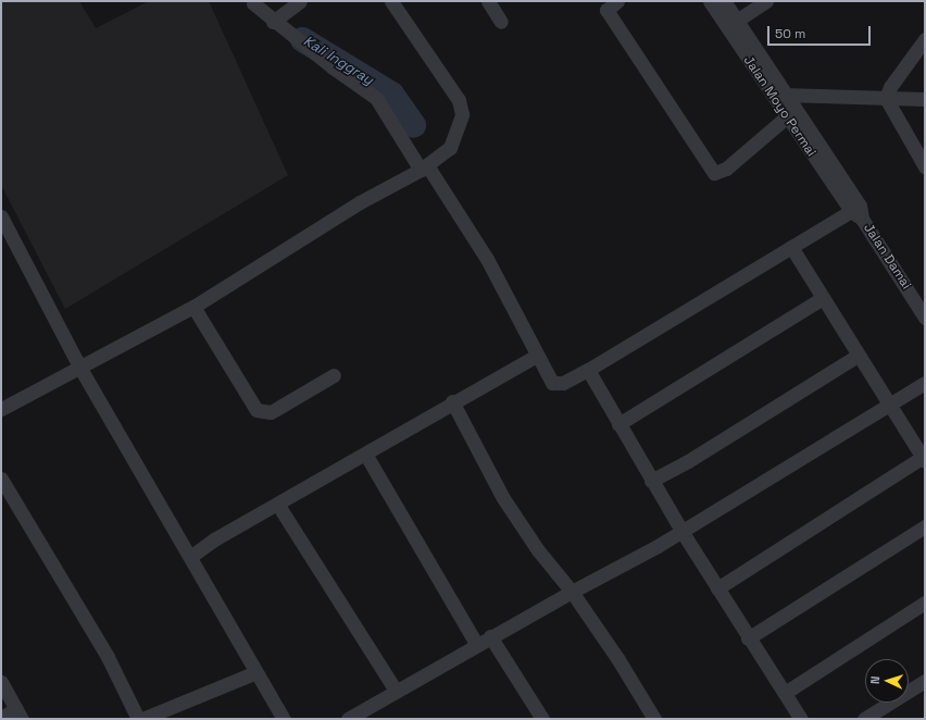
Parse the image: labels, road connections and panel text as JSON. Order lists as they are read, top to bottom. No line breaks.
{"streets":{"street":["Jalan Moyo Permai","Jalan Damai"]},"crossings":[["Jalan Moyo Permai","Jalan Damai"]],"water":["Kali Inggray"],"scale_bar":"50 m","north":"left"}
